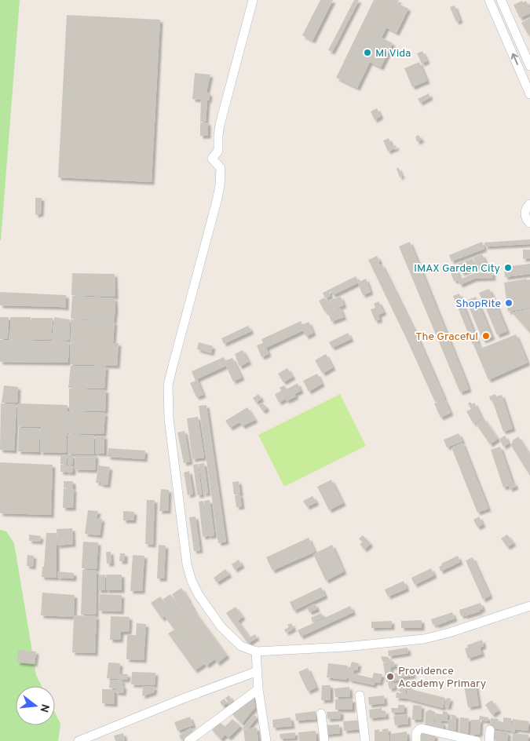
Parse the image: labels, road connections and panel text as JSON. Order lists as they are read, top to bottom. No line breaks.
{"places":["Mi Vida","IMAX Garden City","ShopRite","The Graceful","Providence Academy Primary"],"north":"right"}
